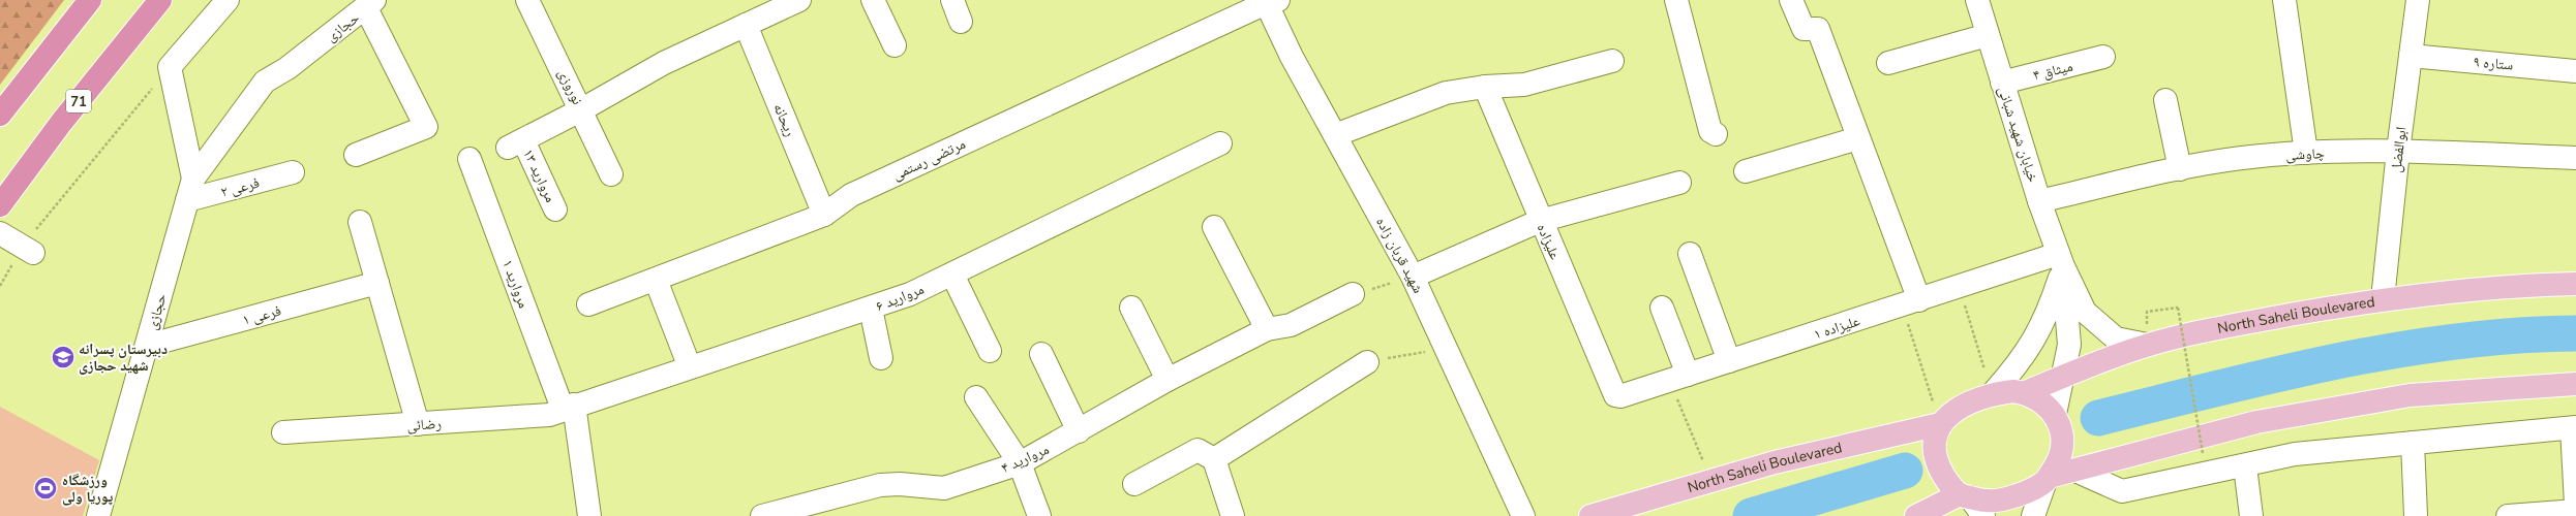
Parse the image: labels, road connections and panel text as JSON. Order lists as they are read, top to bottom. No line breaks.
{"streets":{"highway":["71"],"main road":["North Saheli Boulevared"],"street":["حجازی","ستاره ۹","میثاق ۴","نوروزی","ریحانه","خیابان شهید شبانی","ابوالفضل","چاوشی","مرتضی رستمی","مروارید ۱۳","فرعی ۲","علیزاده","شهید قربان زاده","مروارید ۱","مروارید ۶","فرعی ۱","علیزاده ۱","رضائی","مروارید ۴"]},"crossings":[["حجازی","فرعی ۲"],["حجازی","فرعی ۱"],["ستاره ۹","ابوالفضل"],["میثاق ۴","خیابان شهید شبانی"],["نوروزی","مروارید ۱۳"],["ریحانه","مرتضی رستمی"],["خیابان شهید شبانی","چاوشی"],["خیابان شهید شبانی","North Saheli Boulevared"],["خیابان شهید شبانی","علیزاده ۱"],["ابوالفضل","چاوشی"],["ابوالفضل","North Saheli Boulevared"],["مرتضی رستمی","شهید قربان زاده"],["علیزاده","علیزاده ۱"],["مروارید ۱","مروارید ۶"],["مروارید ۱","رضائی"],["مروارید ۶","رضائی"]],"places":{"school or university":["دبیرستان پسرانه شهید حجازی"],"sports":["ورزشگاه پوریا ولی"]}}
